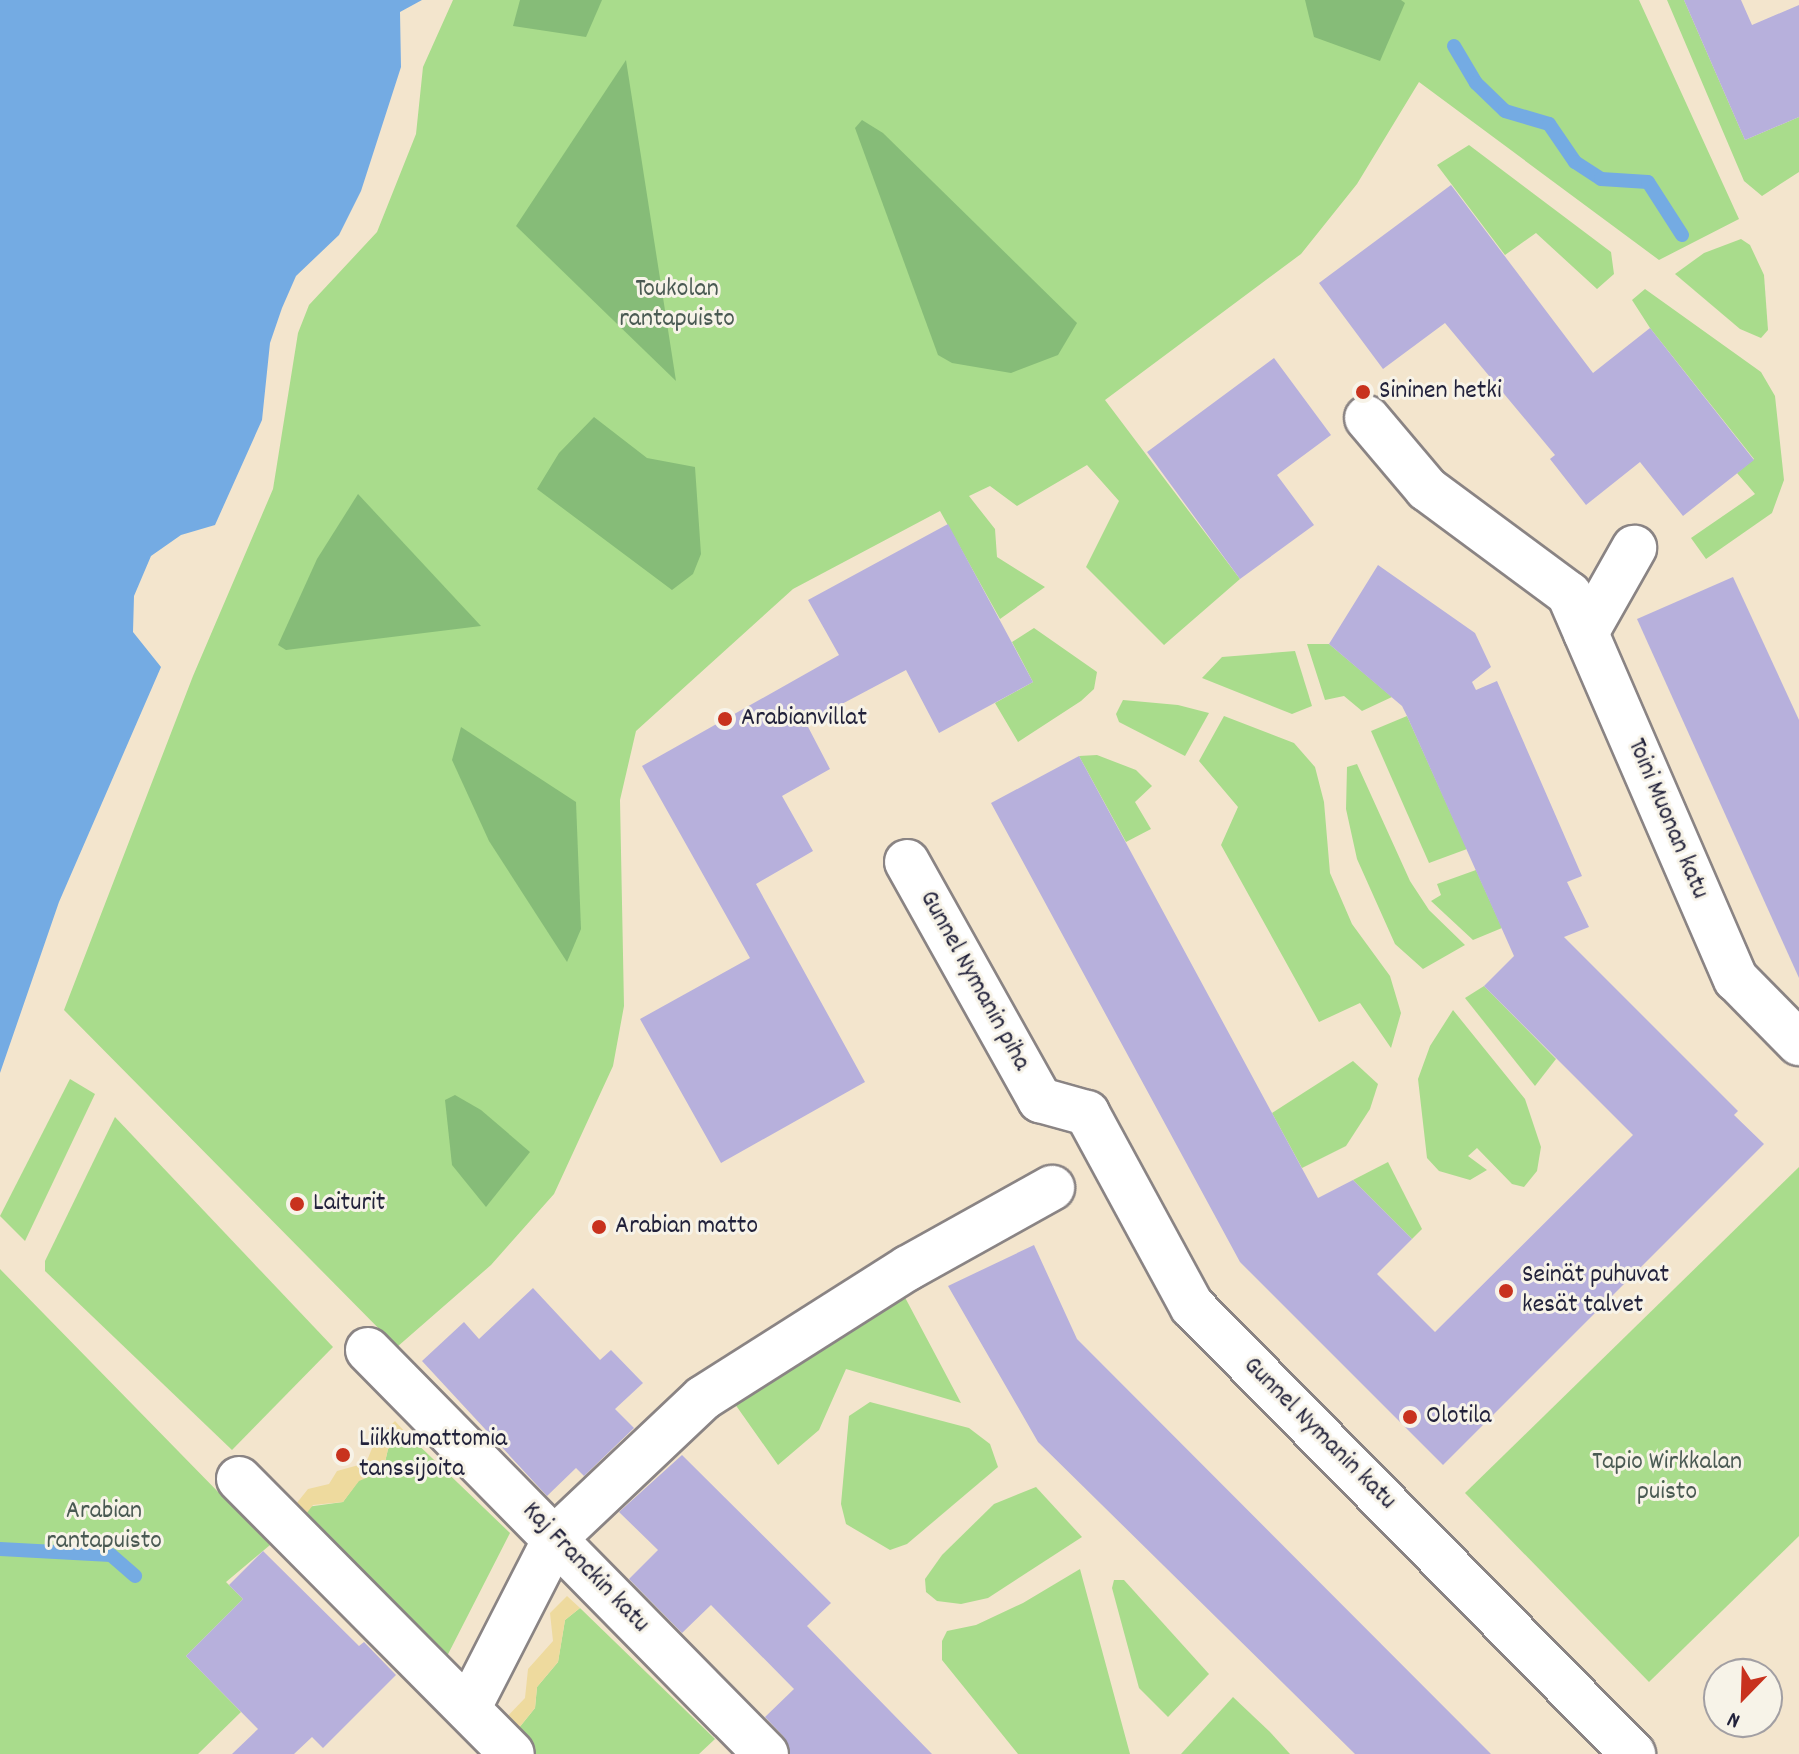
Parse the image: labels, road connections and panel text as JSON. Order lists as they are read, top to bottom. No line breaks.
{"streets":{"street":["Toini Muonan katu","Gunnel Nymanin piha","Gunnel Nymanin katu","Kaj Franckin katu"]},"crossings":[["Gunnel Nymanin piha","Gunnel Nymanin katu"]],"parks":["Toukolan rantapuisto","Tapio Wirkkalan puisto","Arabian rantapuisto"],"places":["Sininen hetki","Arabianvillat","Laiturit","Arabian matto","Seinät puhuvat kesät talvet","Olotila","Liikkumattomia tanssijoita"],"north":"bottom left"}
